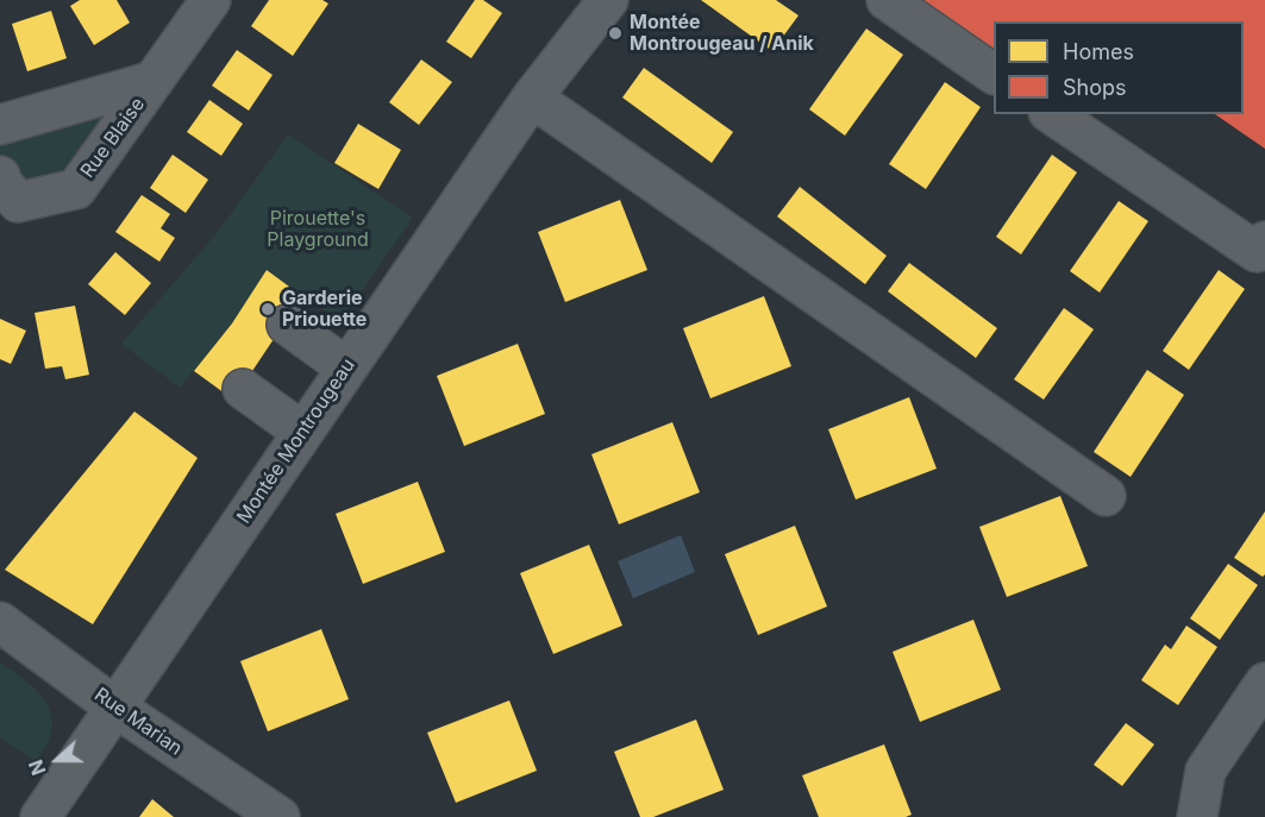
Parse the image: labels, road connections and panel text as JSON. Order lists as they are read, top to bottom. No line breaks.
{"streets":{"street":["Rue Blaise","Montée Montrougeau","Rue Marian"]},"crossings":[["Montée Montrougeau","Rue Marian"]],"parks":["Pirouette's Playground"],"places":["Montée Montrougeau / Anik","Garderie Priouette"],"legend":["Homes","Shops"],"north":"left"}
